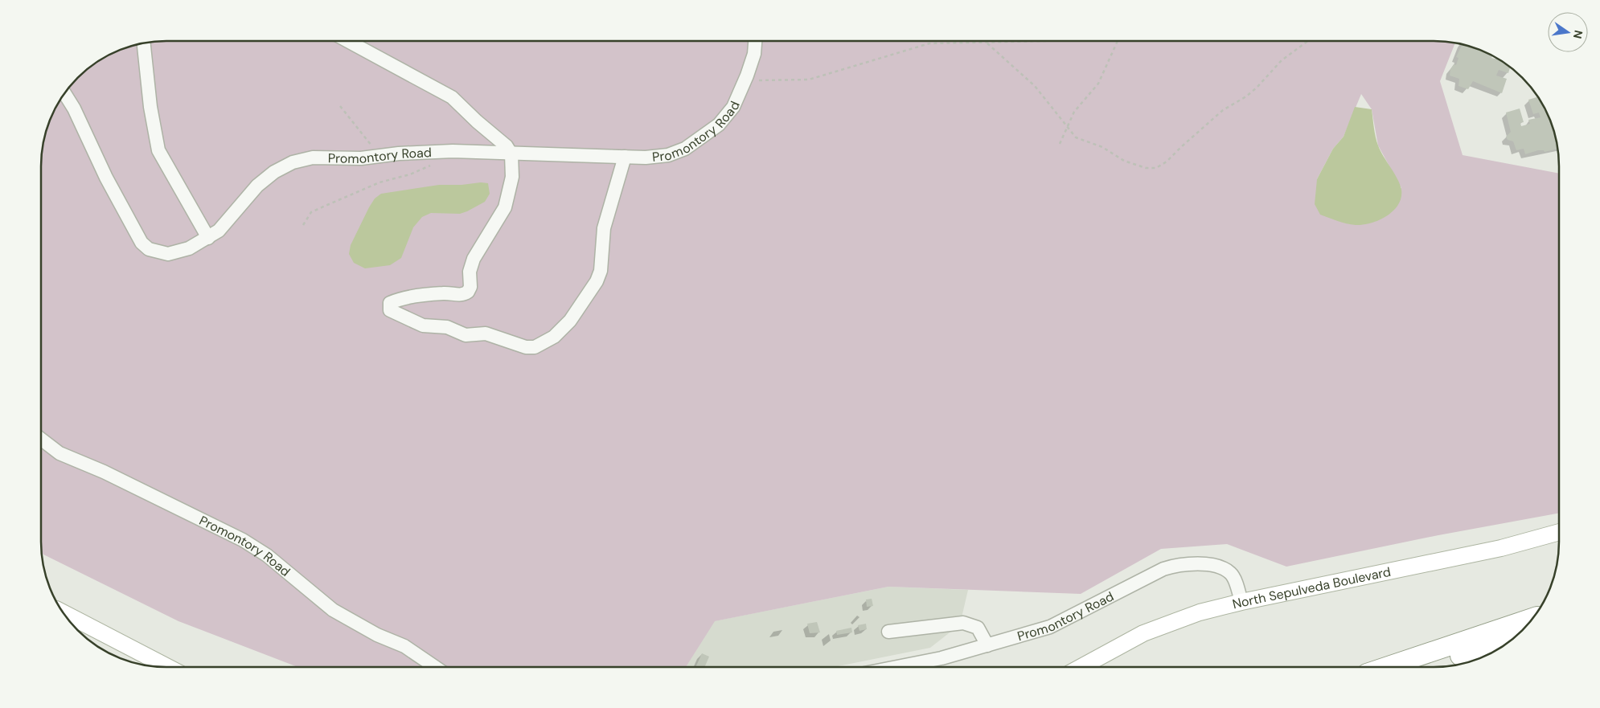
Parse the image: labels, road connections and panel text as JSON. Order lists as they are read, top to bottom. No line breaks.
{"streets":{"main road":["North Sepulveda Boulevard"],"street":["Promontory Road"]},"crossings":[["Promontory Road","North Sepulveda Boulevard"]],"north":"right"}
